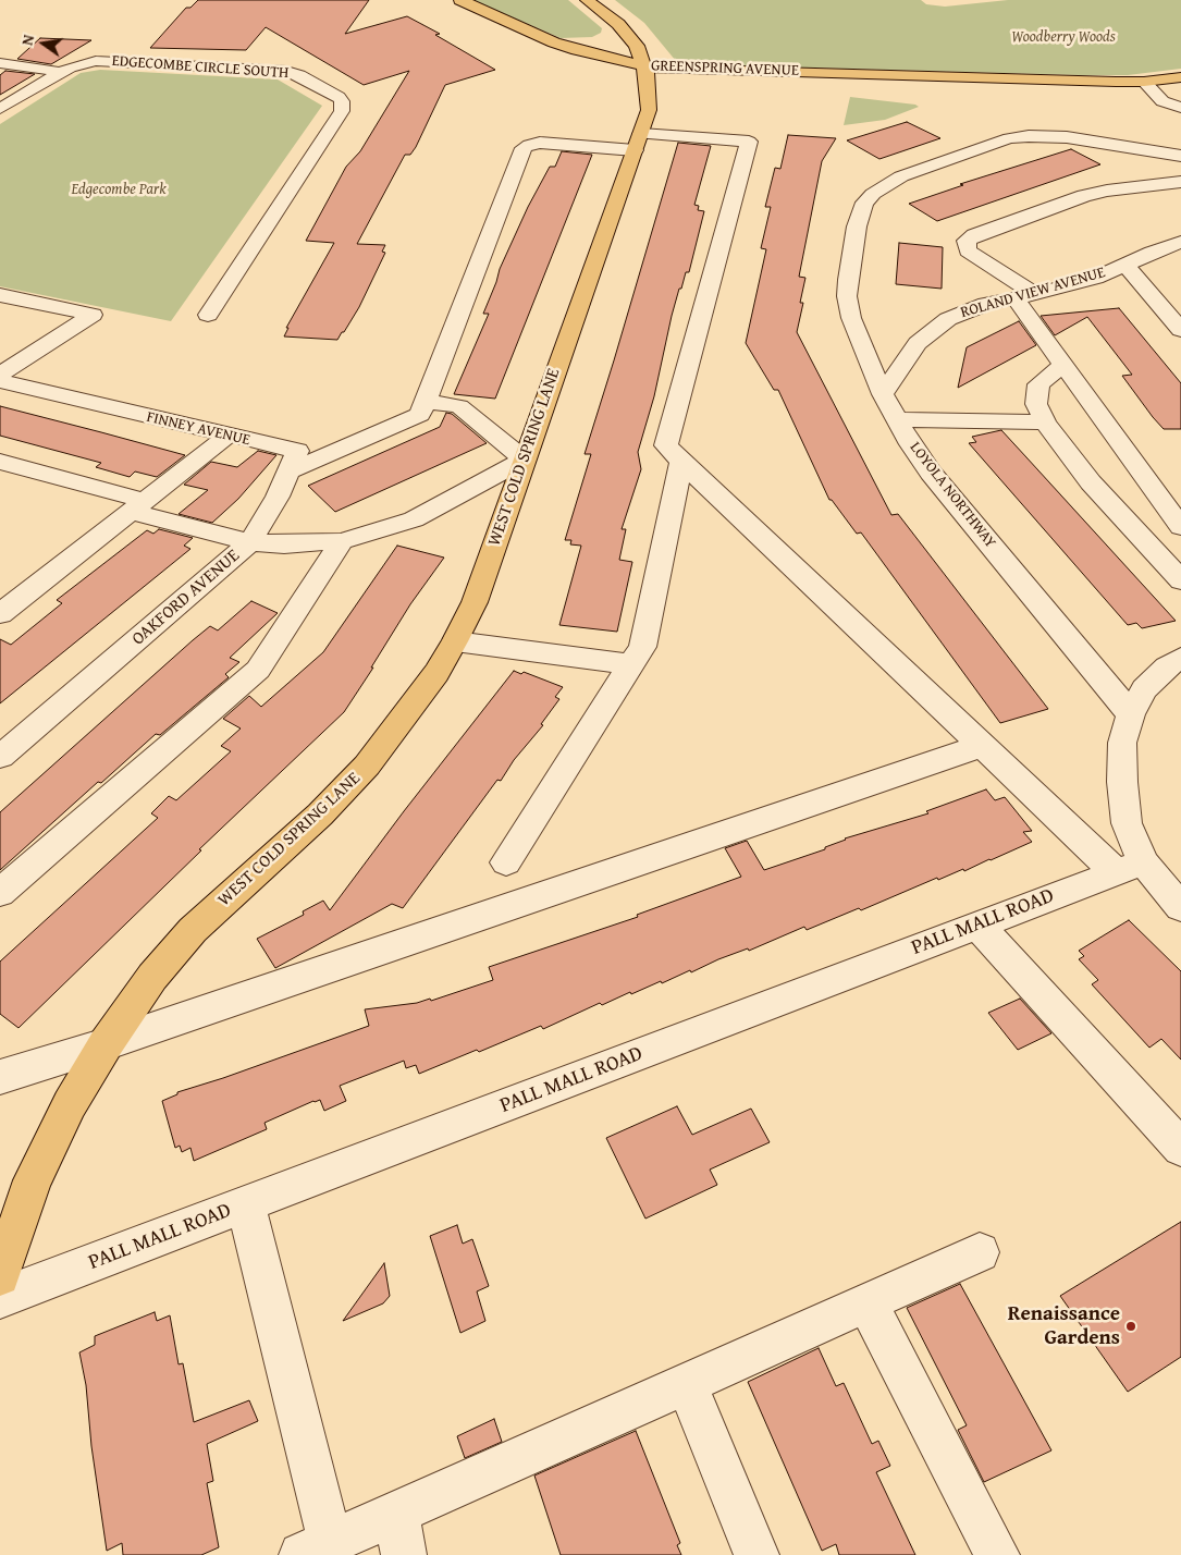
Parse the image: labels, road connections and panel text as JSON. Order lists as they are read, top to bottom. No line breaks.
{"streets":{"main road":["GREENSPRING AVENUE","WEST COLD SPRING LANE"],"street":["EDGECOMBE CIRCLE SOUTH","ROLAND VIEW AVENUE","FINNEY AVENUE","LOYOLA NORTHWAY","OAKFORD AVENUE","PALL MALL ROAD"]},"crossings":[["GREENSPRING AVENUE","WEST COLD SPRING LANE"],["ROLAND VIEW AVENUE","LOYOLA NORTHWAY"],["FINNEY AVENUE","OAKFORD AVENUE"],["WEST COLD SPRING LANE","OAKFORD AVENUE"]],"parks":["Woodberry Woods","Edgecombe Park"],"places":["Renaissance Gardens"],"north":"left"}
